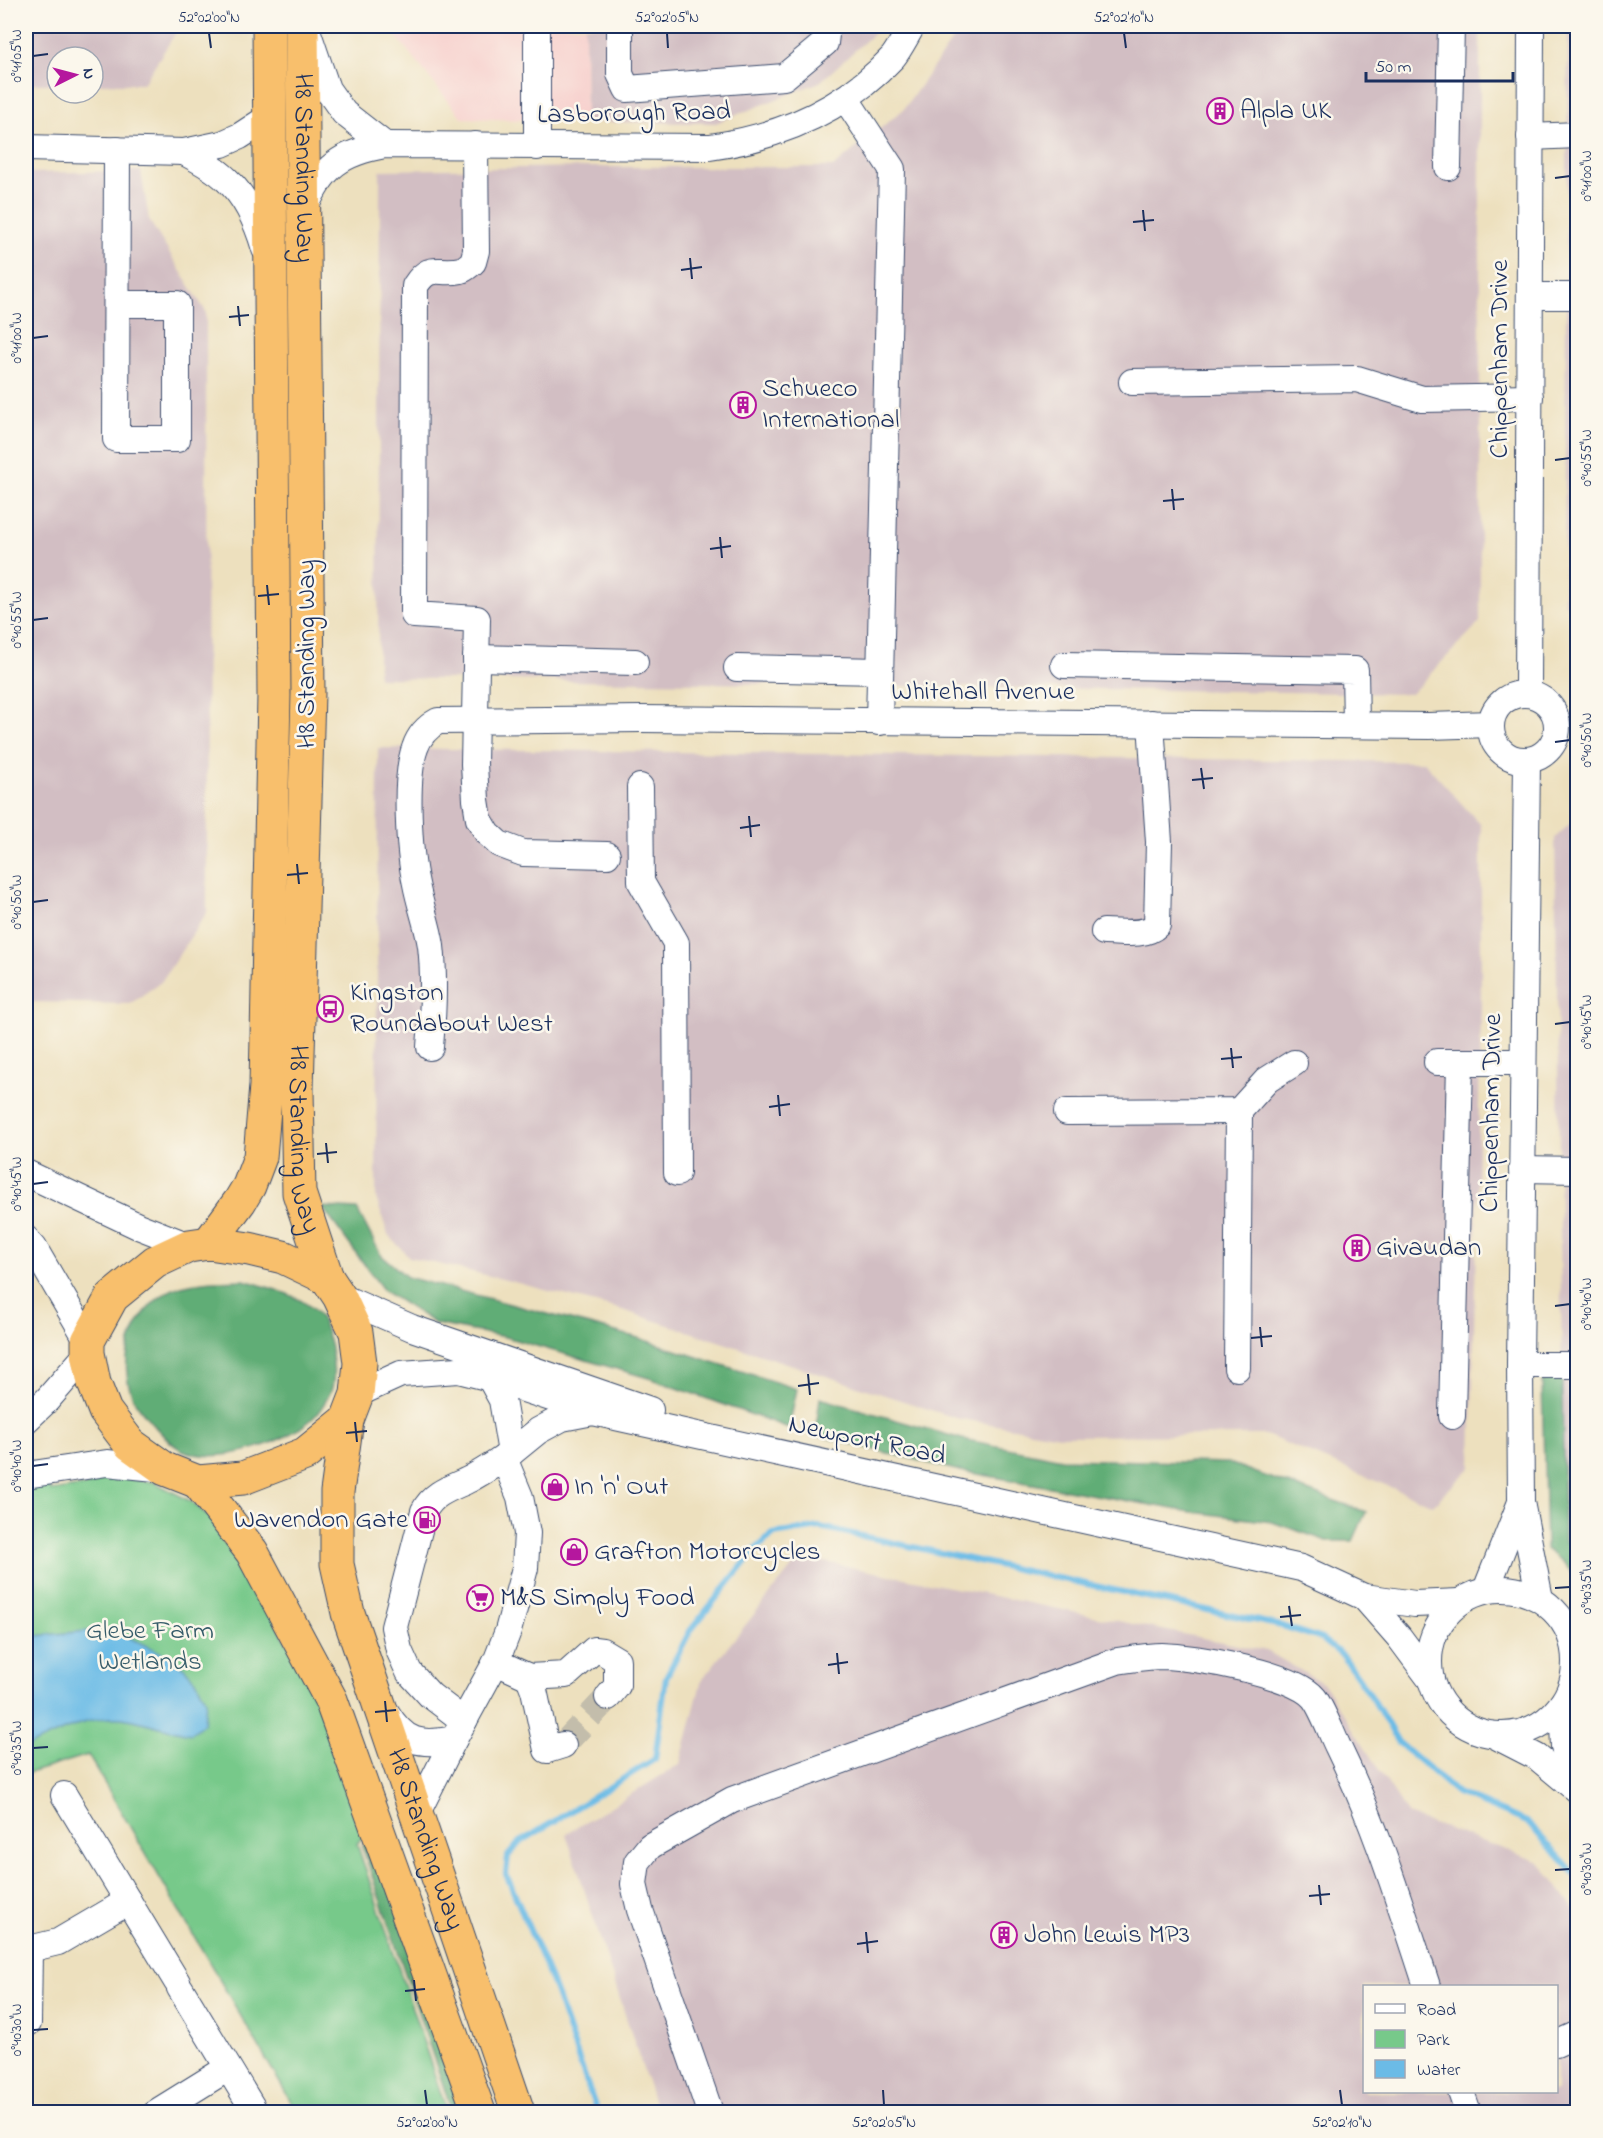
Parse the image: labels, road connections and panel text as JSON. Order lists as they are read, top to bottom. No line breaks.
{"streets":{"highway":["H8 Standing Way"],"street":["Lasborough Road","Chippenham Drive","Whitehall Avenue","Newport Road"]},"crossings":[["Lasborough Road","H8 Standing Way"],["H8 Standing Way","Newport Road"],["Chippenham Drive","Whitehall Avenue"],["Chippenham Drive","Newport Road"]],"parks":["Glebe Farm Wetlands"],"places":{"building":["Alpla UK","Schueco International","Givaudan","John Lewis MP3"],"bus stop":["Kingston Roundabout West"],"shop":["In 'n' Out","Grafton Motorcycles"],"fuel station":["Wavendon Gate"],"supermarket":["M&S Simply Food"]},"legend":["Road","Park","Water"],"scale_bar":"50 m","north":"right","coordinates":["52°02'00\"N","52°02'05\"N","52°02'10\"N","0°41'05\"W","0°41'00\"W","0°40'55\"W","0°40'50\"W","0°40'45\"W","0°40'40\"W","0°40'35\"W","0°40'30\"W"]}
